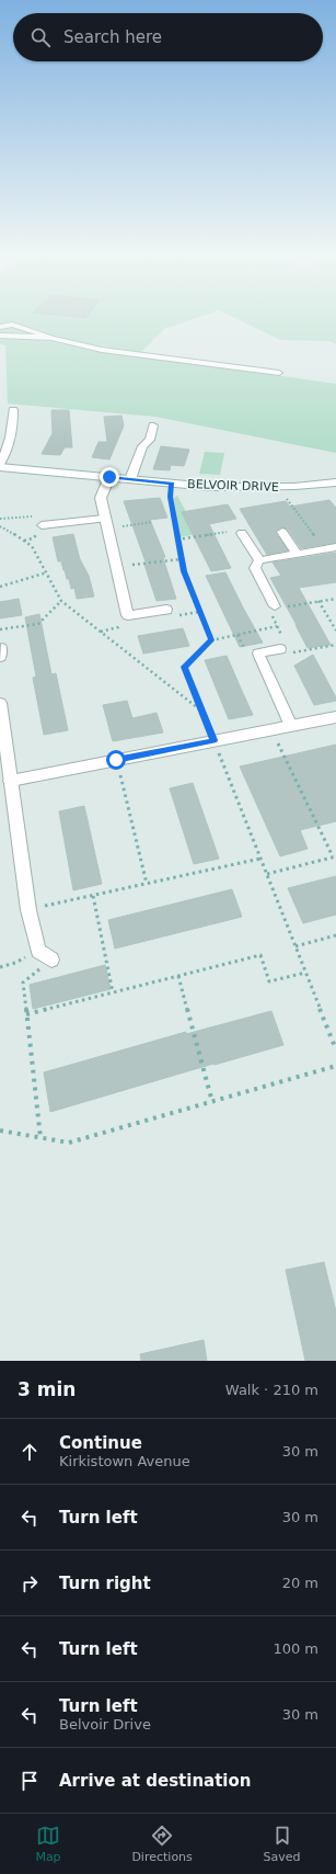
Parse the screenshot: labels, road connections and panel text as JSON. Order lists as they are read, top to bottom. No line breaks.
{"streets":{"street":["BELVOIR DRIVE"]},"page":{"search":"Search here","heading":["3 min","Walk · 210 m"],"list":[["Continue","Kirkistown Avenue","30 m"],["Turn left","30 m"],["Turn right","20 m"],["Turn left","100 m"],["Turn left","Belvoir Drive","30 m"],"Arrive at destination"],"nav":["Map","Directions","Saved"]}}
